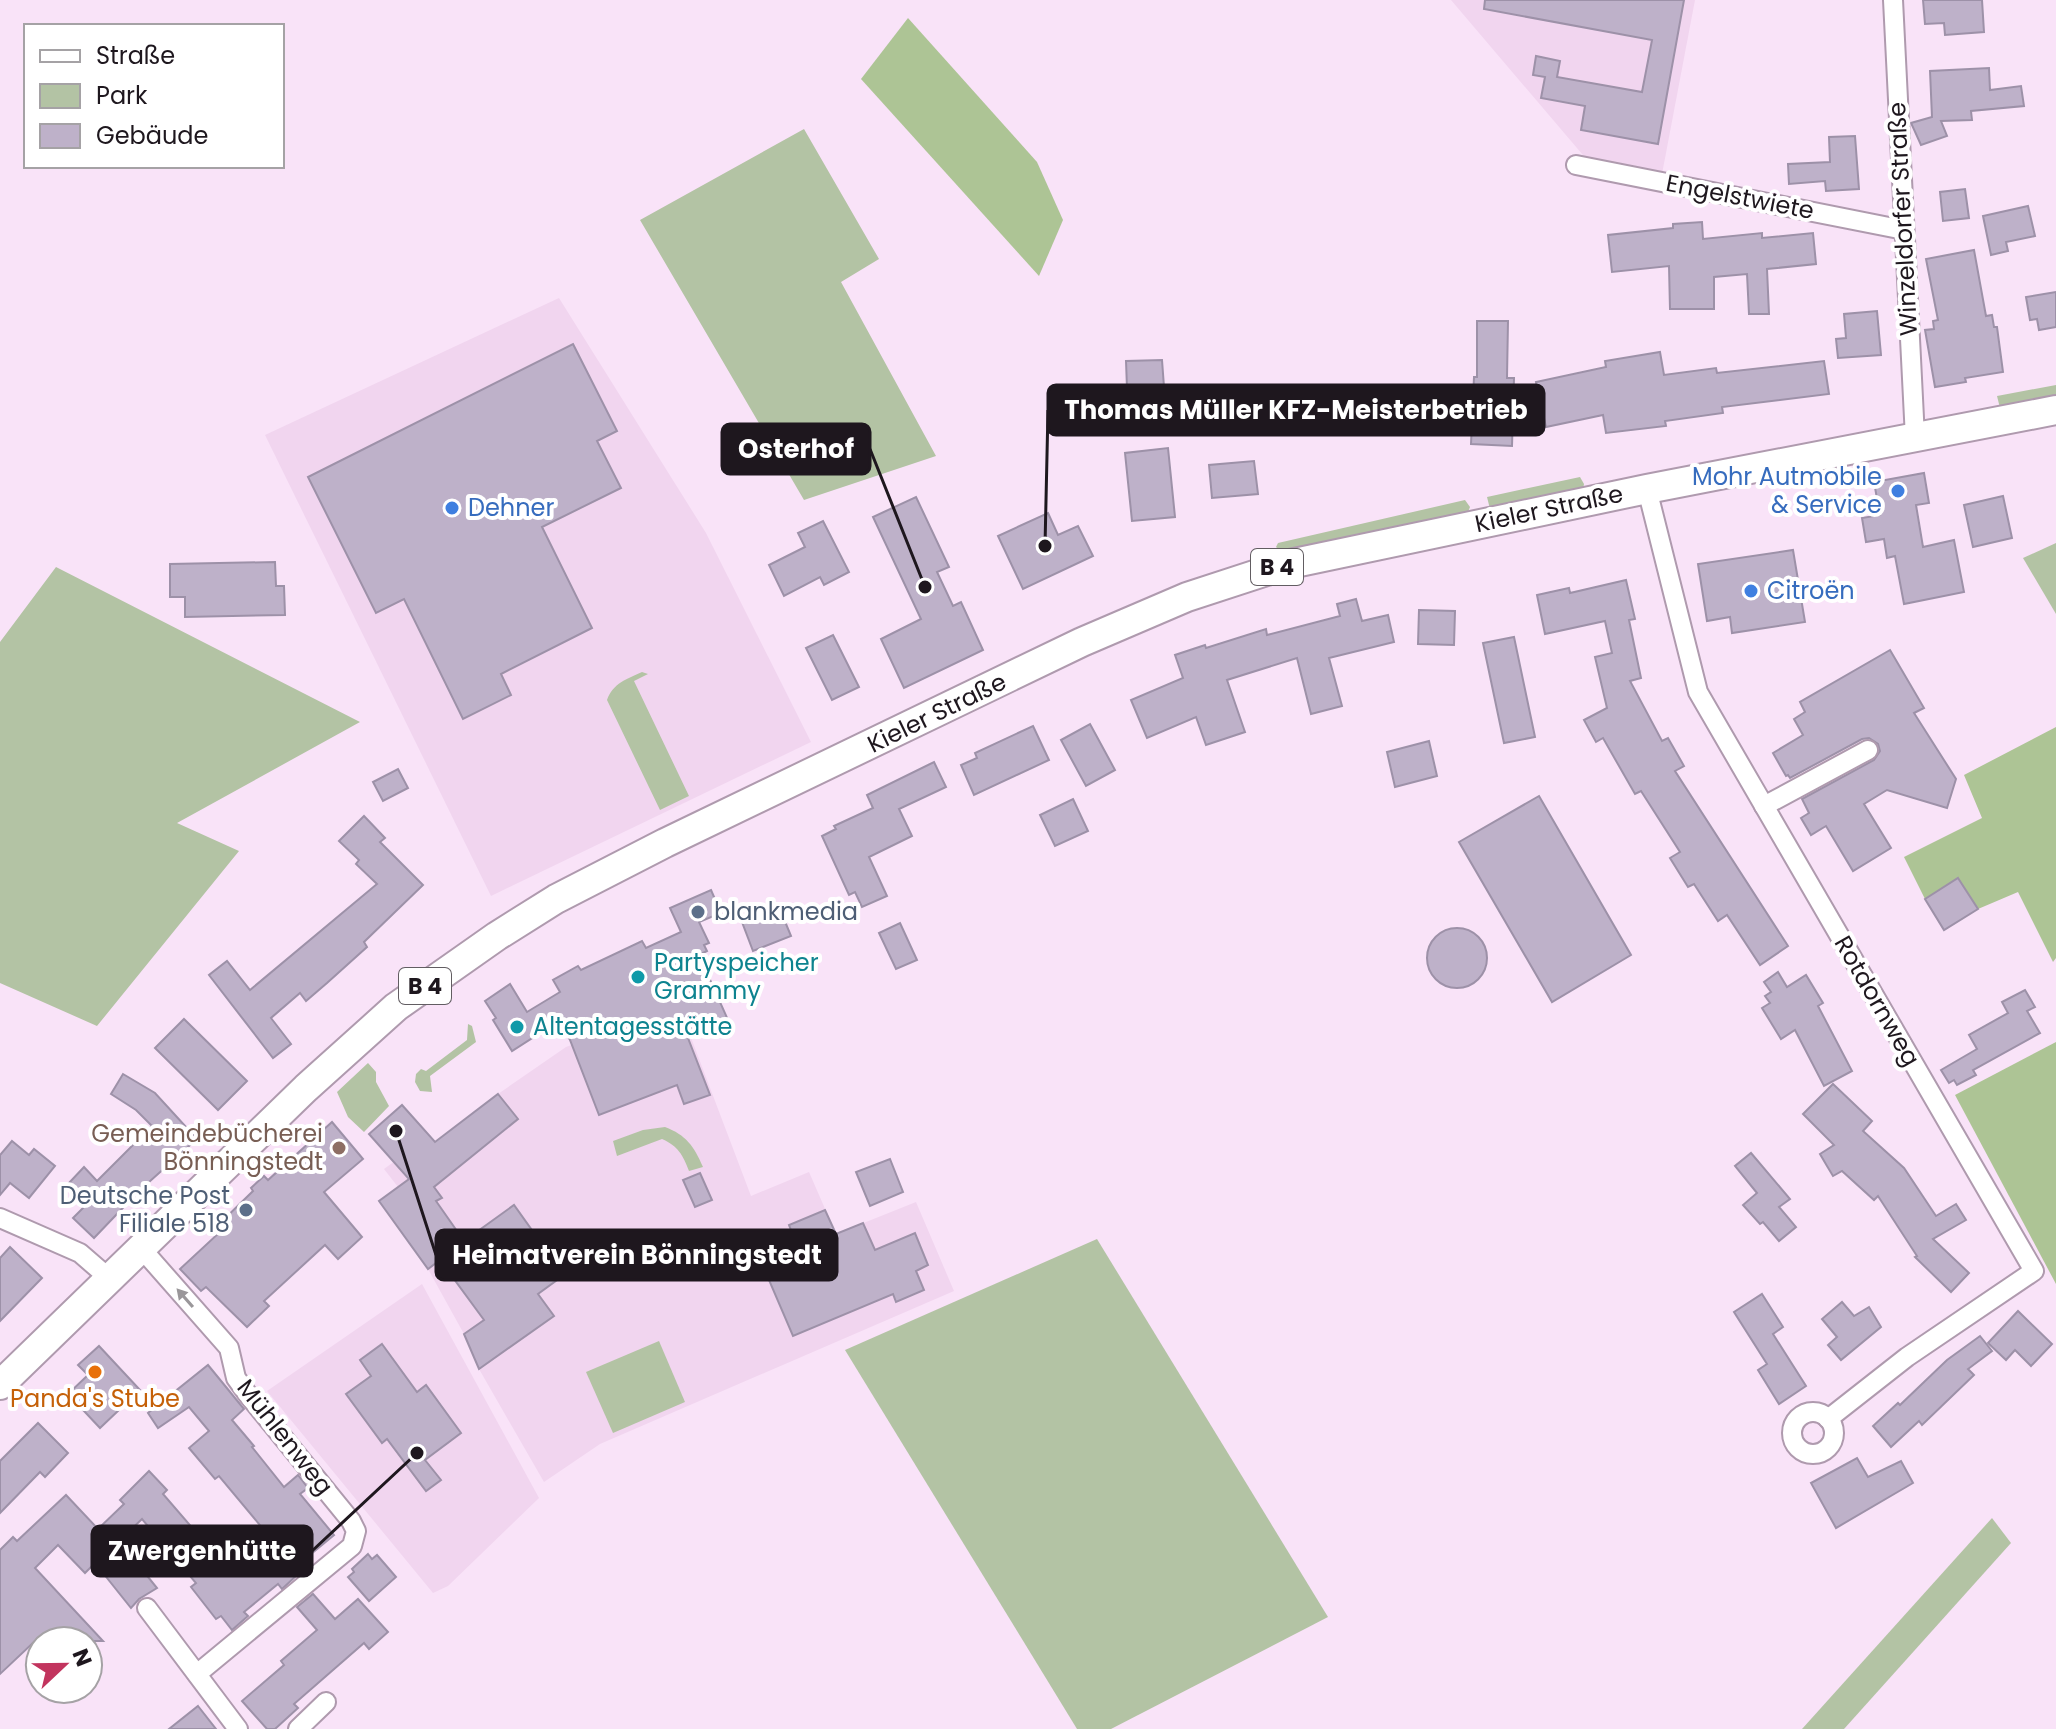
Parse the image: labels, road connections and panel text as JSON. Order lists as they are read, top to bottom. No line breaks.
{"streets":{"main road":["Kieler Straße","B 4"],"street":["Engelstwiete","Winzeldorfer Straße","Rotdornweg","Mühlenweg"]},"crossings":[["Engelstwiete","Winzeldorfer Straße"],["Winzeldorfer Straße","Kieler Straße"],["Kieler Straße","Rotdornweg"],["Kieler Straße","Mühlenweg"]],"places":["Mohr Autmobile & Service","Dehner","Thomas Müller KFZ-Meisterbetrieb","Osterhof","Citroën","blankmedia","Partyspeicher Grammy","Altentagesstätte","Heimatverein Bönningstedt","Gemeindebücherei Bönningstedt","Deutsche Post Filiale 518","Panda's Stube","Zwergenhütte"],"legend":["Straße","Park","Gebäude"],"north":"right"}
